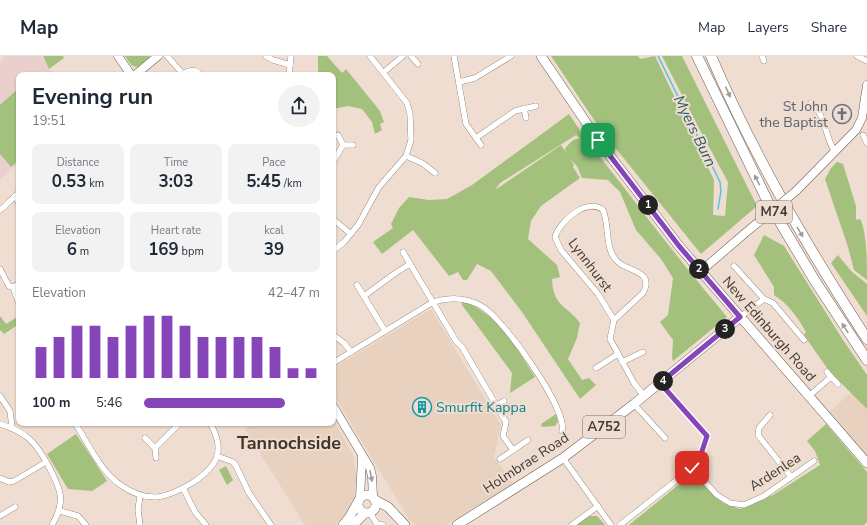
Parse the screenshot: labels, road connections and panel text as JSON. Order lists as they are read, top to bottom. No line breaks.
{"streets":{"highway":["M74"],"main road":["New Edinburgh Road","A752","Holmbrae Road"],"street":["Lynnhurst","Ardenlea"]},"crossings":[["New Edinburgh Road","Holmbrae Road"]],"districts":["Tannochside"],"water":["Myers Burn"],"places":{"church":["St John the Baptist"],"building":["Smurfit Kappa"]},"page":{"header":"Map","nav":["Map","Layers","Share"],"heading":["Evening run","19:51"],"stats":[["Distance","0.53 km"],["Time","3:03"],["Pace","5:45 /km"],["Elevation","6 m"],["Heart rate","169 bpm"],["kcal","39"]],"pins":["1","2","3","4"],"chart":["Elevation","42–47 m"],"list":[{"name":"100 m","note":"5:46"}]}}
